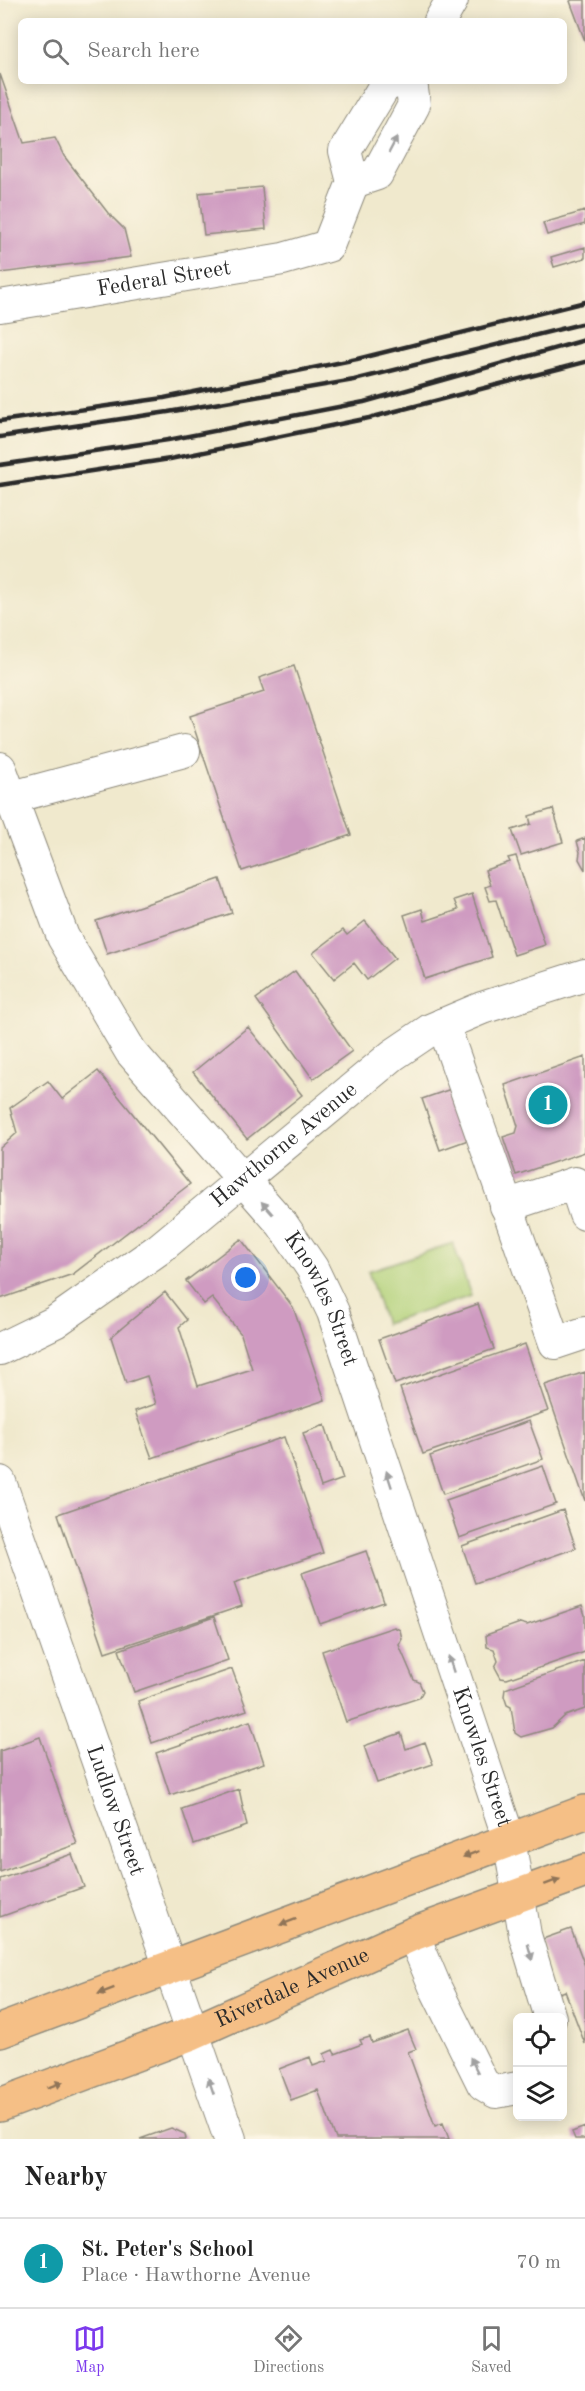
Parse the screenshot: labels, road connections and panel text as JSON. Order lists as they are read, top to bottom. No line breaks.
{"streets":{"main road":["Riverdale Avenue"],"street":["Federal Street","Hawthorne Avenue","Knowles Street","Ludlow Street"]},"crossings":[["Hawthorne Avenue","Knowles Street"],["Knowles Street","Riverdale Avenue"],["Ludlow Street","Riverdale Avenue"]],"page":{"search":"Search here","pins":"1","heading":"Nearby","list":[{"mark":"1","name":"St. Peter's School","note":"Place · Hawthorne Avenue","value":"70 m"}],"nav":["Map","Directions","Saved"]}}
